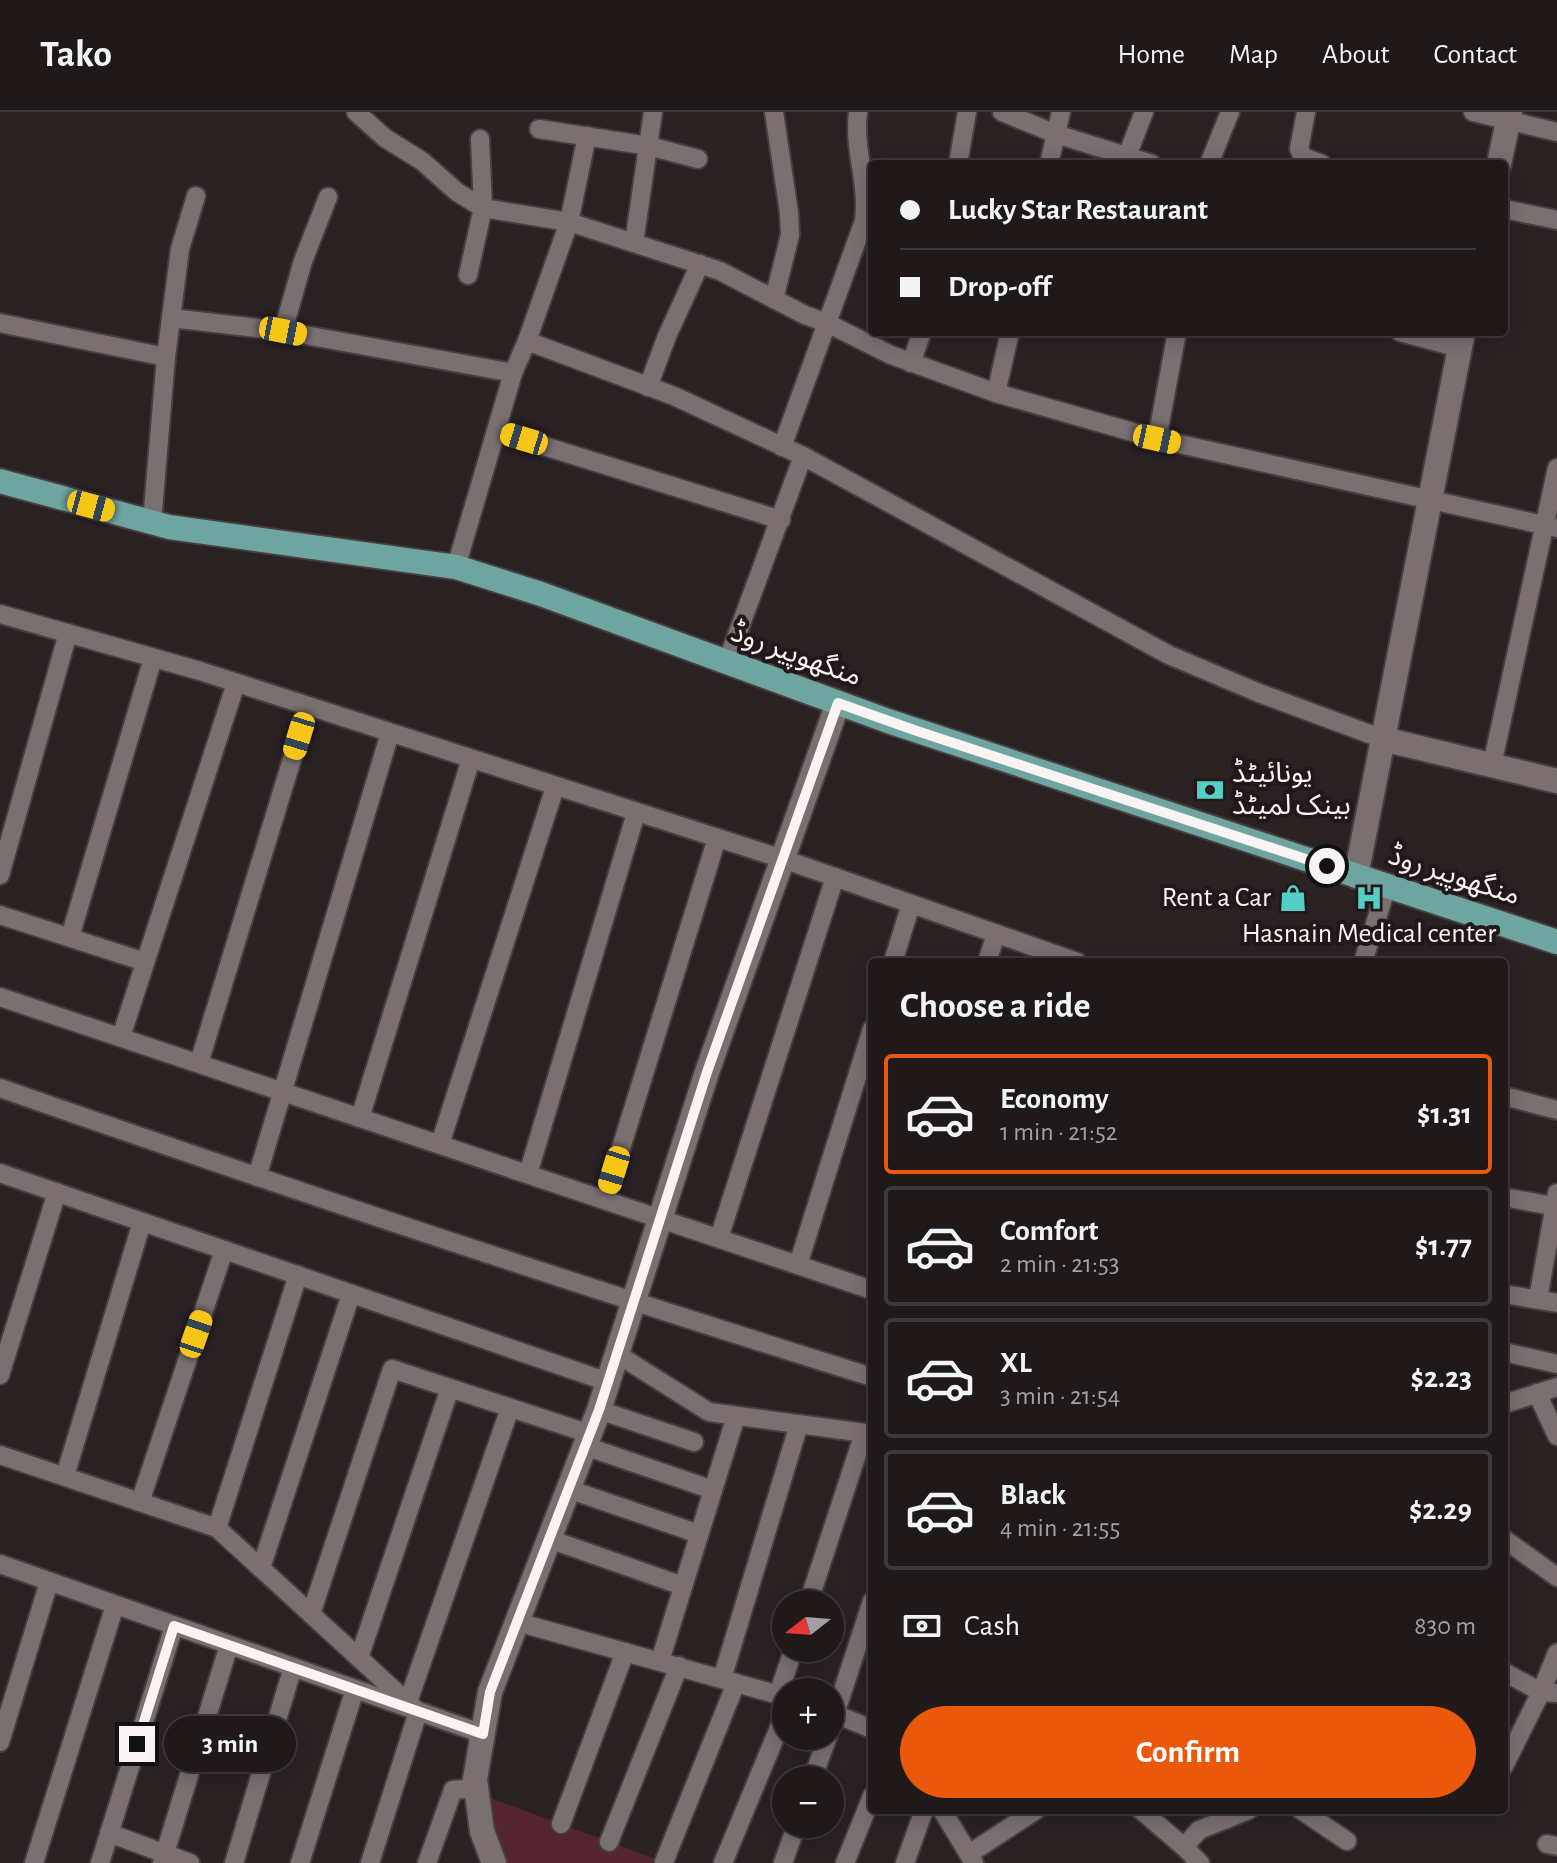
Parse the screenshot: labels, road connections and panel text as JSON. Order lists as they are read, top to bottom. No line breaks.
{"streets":{"main road":["منگھوپیر روڈ"]},"places":{"bank":["یونائیٹڈ بینک لمیٹڈ"],"shop":["Rent a Car"],"hospital":["Hasnain Medical center"]},"north":"left","page":{"header":"Tako","nav":["Home","Map","About","Contact"],"banner":["Lucky Star Restaurant","Drop-off"],"heading":"Choose a ride","list":[{"name":"Economy","note":"1 min · 21:52","value":"$1.31"},{"name":"Comfort","note":"2 min · 21:53","value":"$1.77"},{"name":"XL","note":"3 min · 21:54","value":"$2.23"},{"name":"Black","note":"4 min · 21:55","value":"$2.29"}],"pay":["Cash","830 m"],"map_buttons":["+","−"],"buttons":"Confirm","bubble":"3 min"}}
